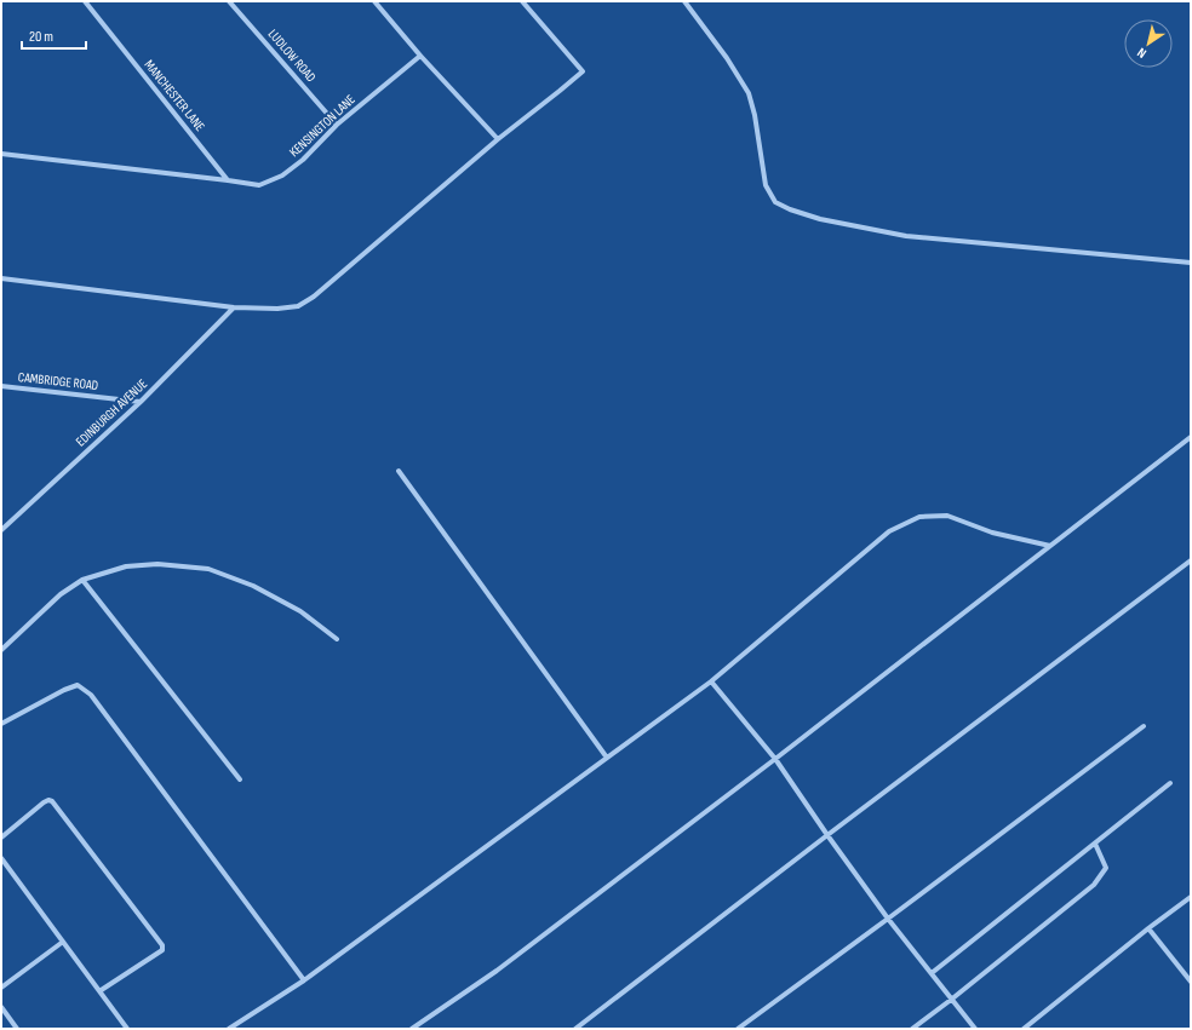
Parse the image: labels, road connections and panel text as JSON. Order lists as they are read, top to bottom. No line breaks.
{"streets":{"street":["LUDLOW ROAD","MANCHESTER LANE","KENSINGTON LANE","CAMBRIDGE ROAD","EDINBURGH AVENUE"]},"crossings":[["LUDLOW ROAD","KENSINGTON LANE"],["MANCHESTER LANE","KENSINGTON LANE"],["CAMBRIDGE ROAD","EDINBURGH AVENUE"]],"scale_bar":"20 m","north":"bottom left"}
